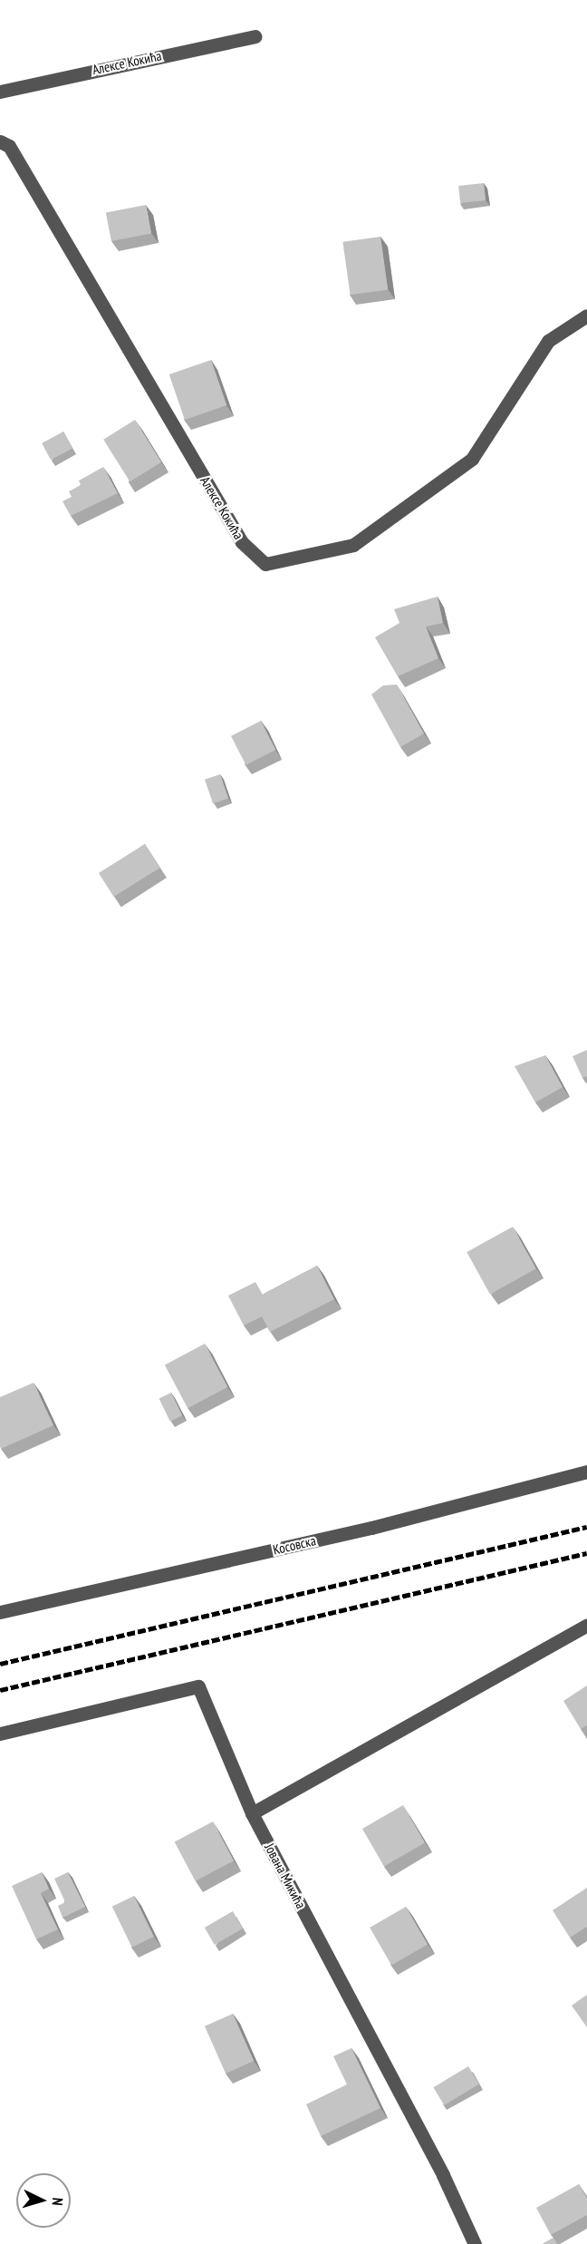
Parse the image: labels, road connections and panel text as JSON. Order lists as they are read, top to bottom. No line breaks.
{"streets":{"street":["Алексе Кокића","Косовска","Јована Микића"]},"north":"right"}
